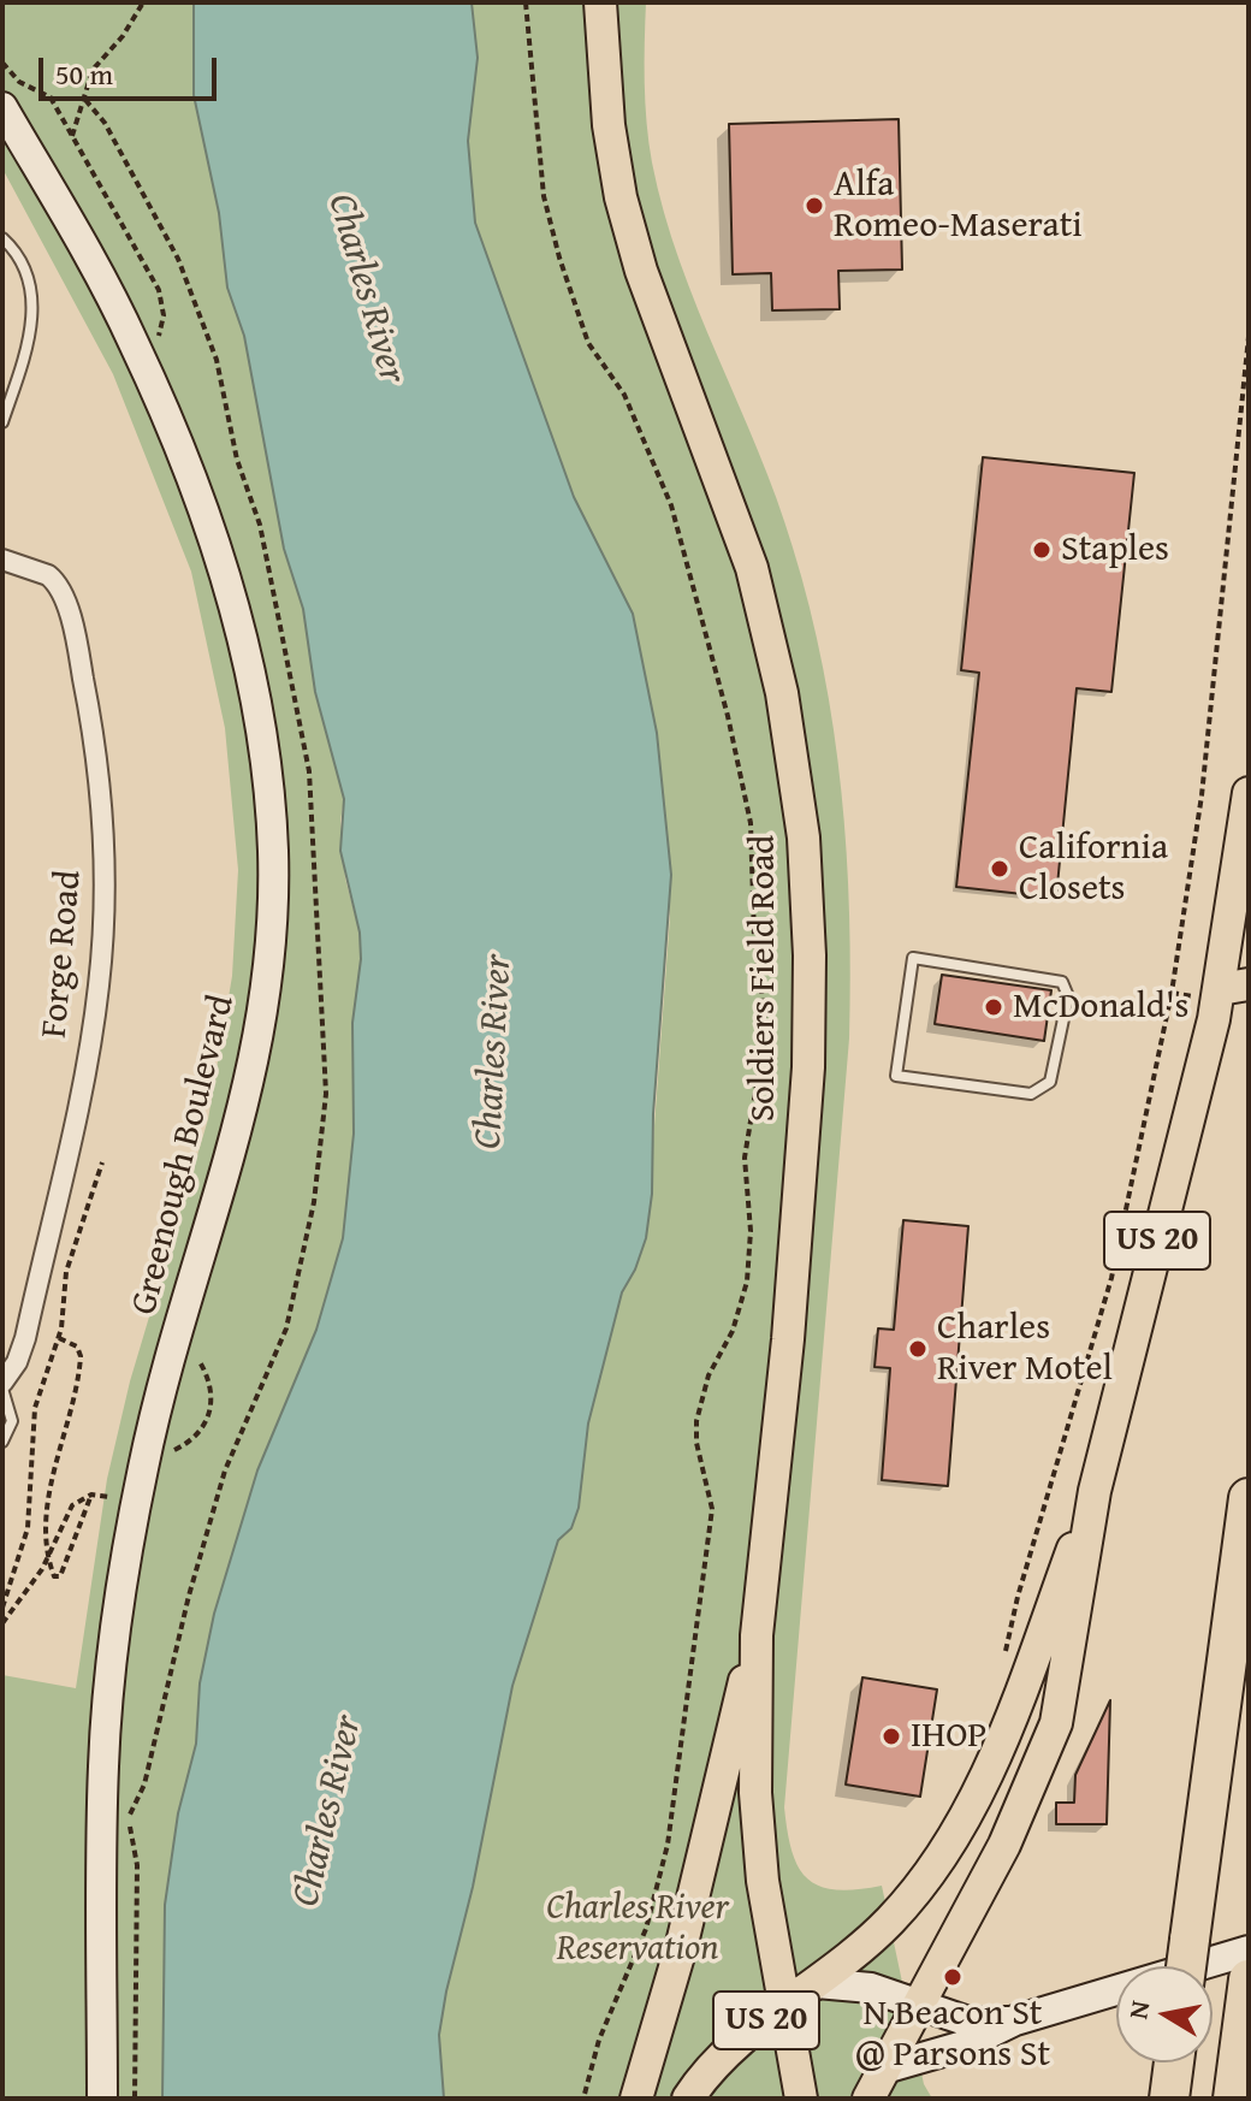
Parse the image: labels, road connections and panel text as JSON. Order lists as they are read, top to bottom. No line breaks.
{"streets":{"main road":["Soldiers Field Road","US 20"],"street":["Forge Road","Greenough Boulevard"]},"crossings":[["Soldiers Field Road","US 20"]],"water":["Charles River"],"parks":["Charles River Reservation"],"places":["Alfa Romeo-Maserati","Staples","California Closets","McDonald's","Charles River Motel","IHOP","N Beacon St @ Parsons St"],"scale_bar":"50 m","north":"left"}
